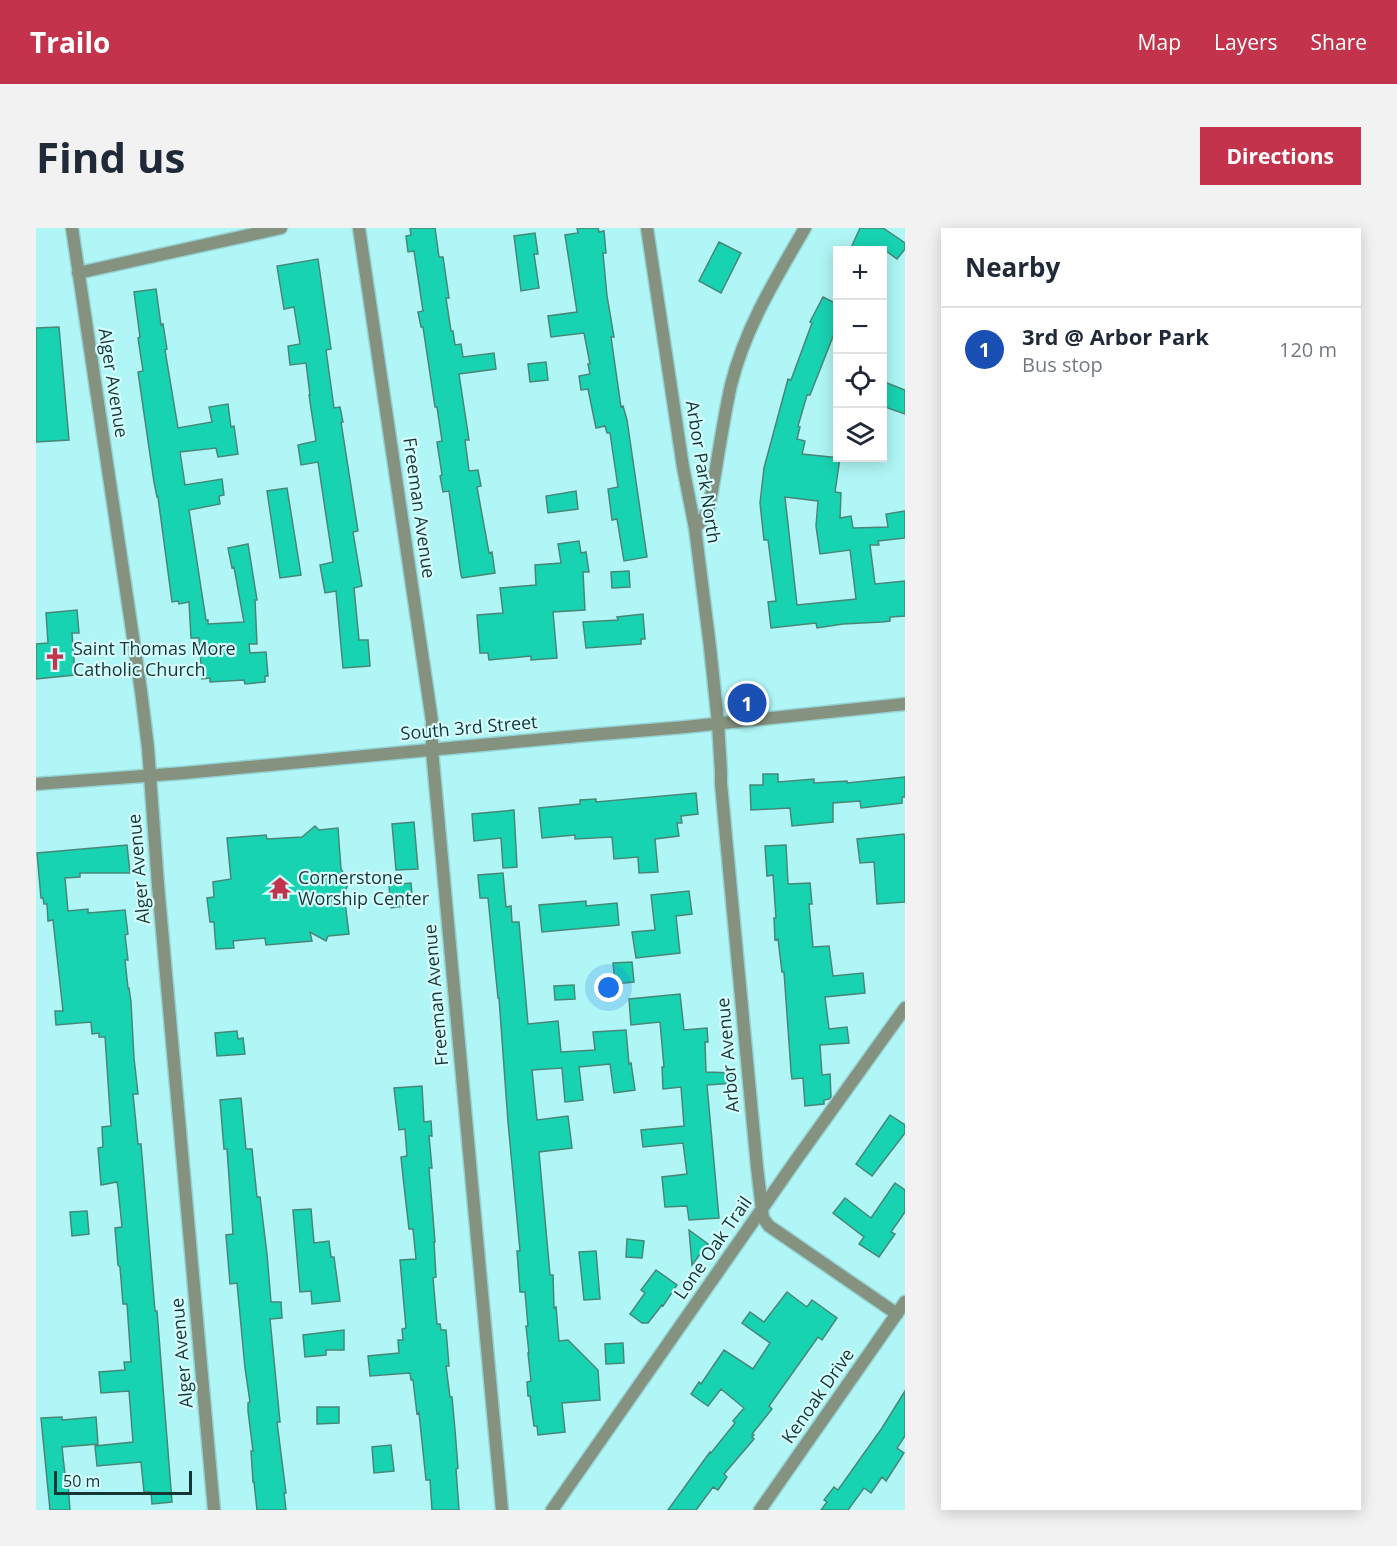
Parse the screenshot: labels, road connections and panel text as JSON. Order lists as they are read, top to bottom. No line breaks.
{"streets":{"street":["Alger Avenue","Arbor Park North","Freeman Avenue","South 3rd Street","Arbor Avenue","Lone Oak Trail","Kenoak Drive"]},"crossings":[["Alger Avenue","South 3rd Street"],["Arbor Park North","South 3rd Street"],["Arbor Park North","Arbor Avenue"],["Freeman Avenue","South 3rd Street"],["South 3rd Street","Arbor Avenue"],["Arbor Avenue","Lone Oak Trail"],["Arbor Avenue","Kenoak Drive"]],"places":{"church":["Saint Thomas More Catholic Church"],"temple":["Cornerstone Worship Center"]},"scale_bar":"50 m","page":{"header":"Trailo","nav":["Map","Layers","Share"],"buttons":"Directions","title":"Find us","heading":"Nearby","map_buttons":["+","−"],"list":[{"mark":"1","name":"3rd @ Arbor Park","note":"Bus stop","value":"120 m"}],"pins":"1","scale":"50 m"}}
